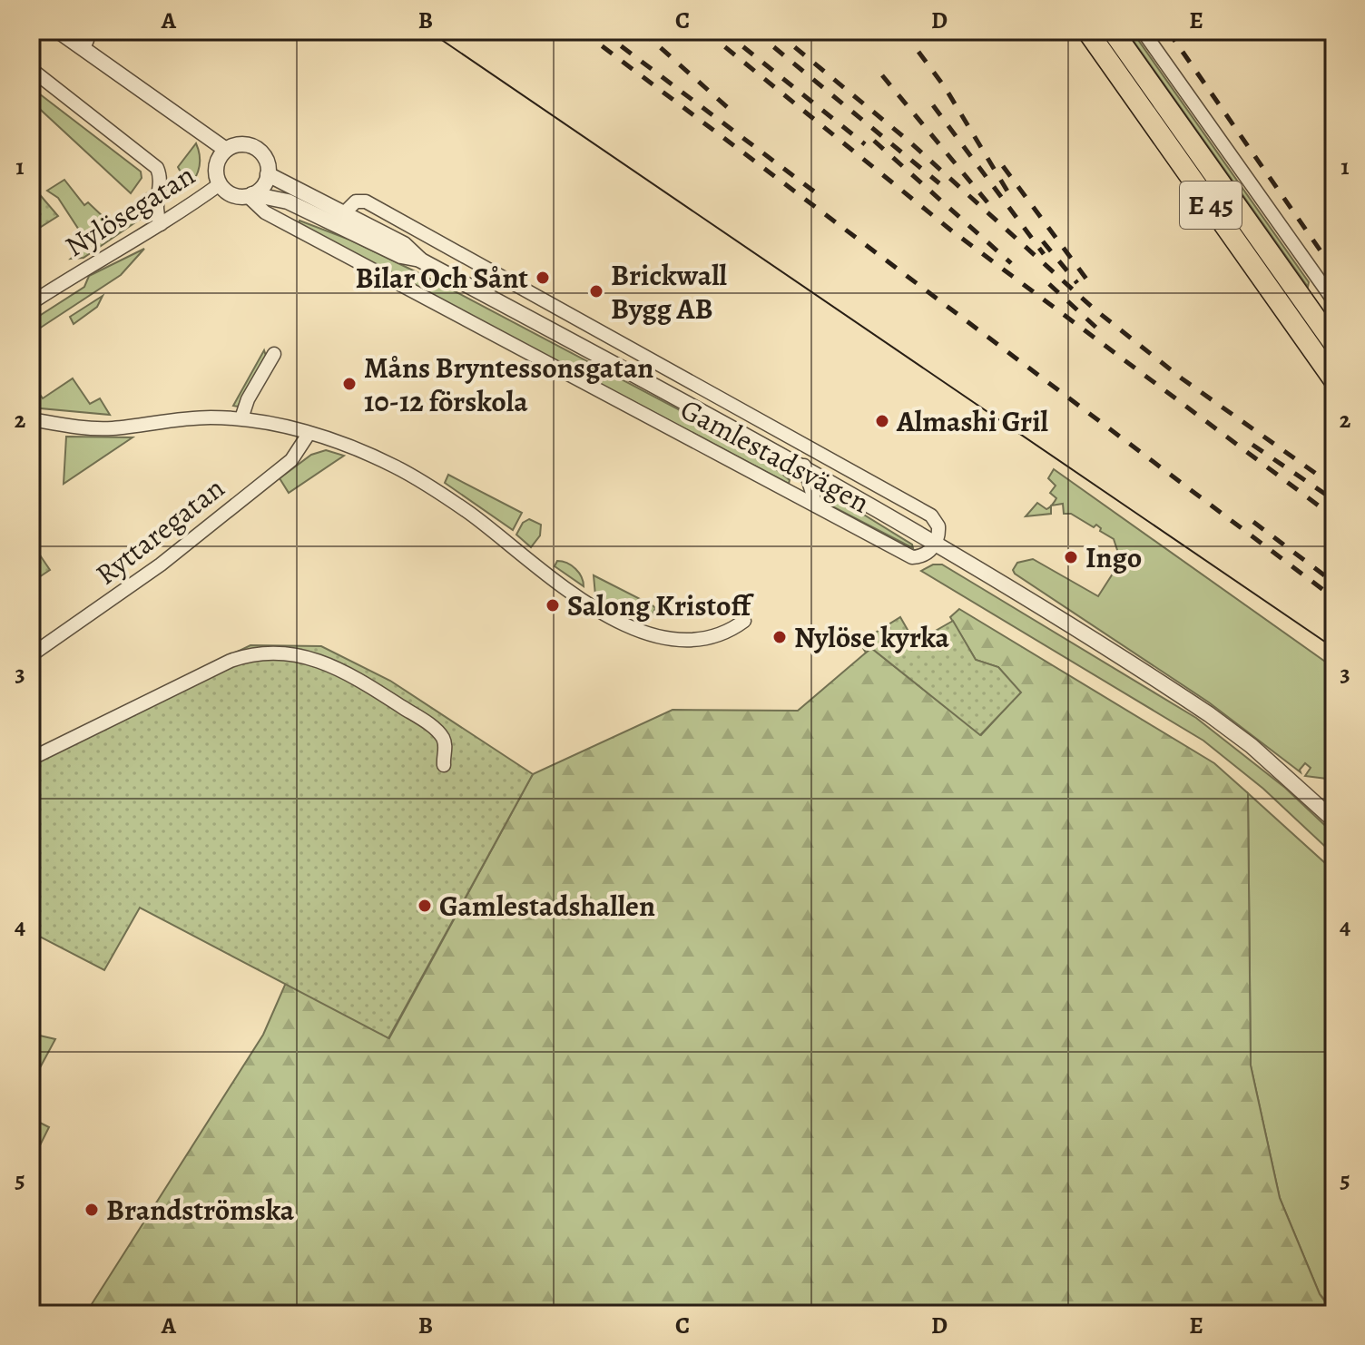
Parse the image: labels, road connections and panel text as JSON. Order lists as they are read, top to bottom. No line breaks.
{"streets":{"highway":["E 45"],"street":["Nylösegatan","Gamlestadsvägen","Ryttaregatan"]},"crossings":[["Nylösegatan","Gamlestadsvägen"]],"places":["Bilar Och Sånt","Brickwall Bygg AB","Måns Bryntessonsgatan 10-12 förskola","Almashi Gril","Ingo","Salong Kristoff","Nylöse kyrka","Gamlestadshallen","Brandströmska"],"grid":{"columns":["A","B","C","D","E"],"rows":["1","2","3","4","5"]}}
